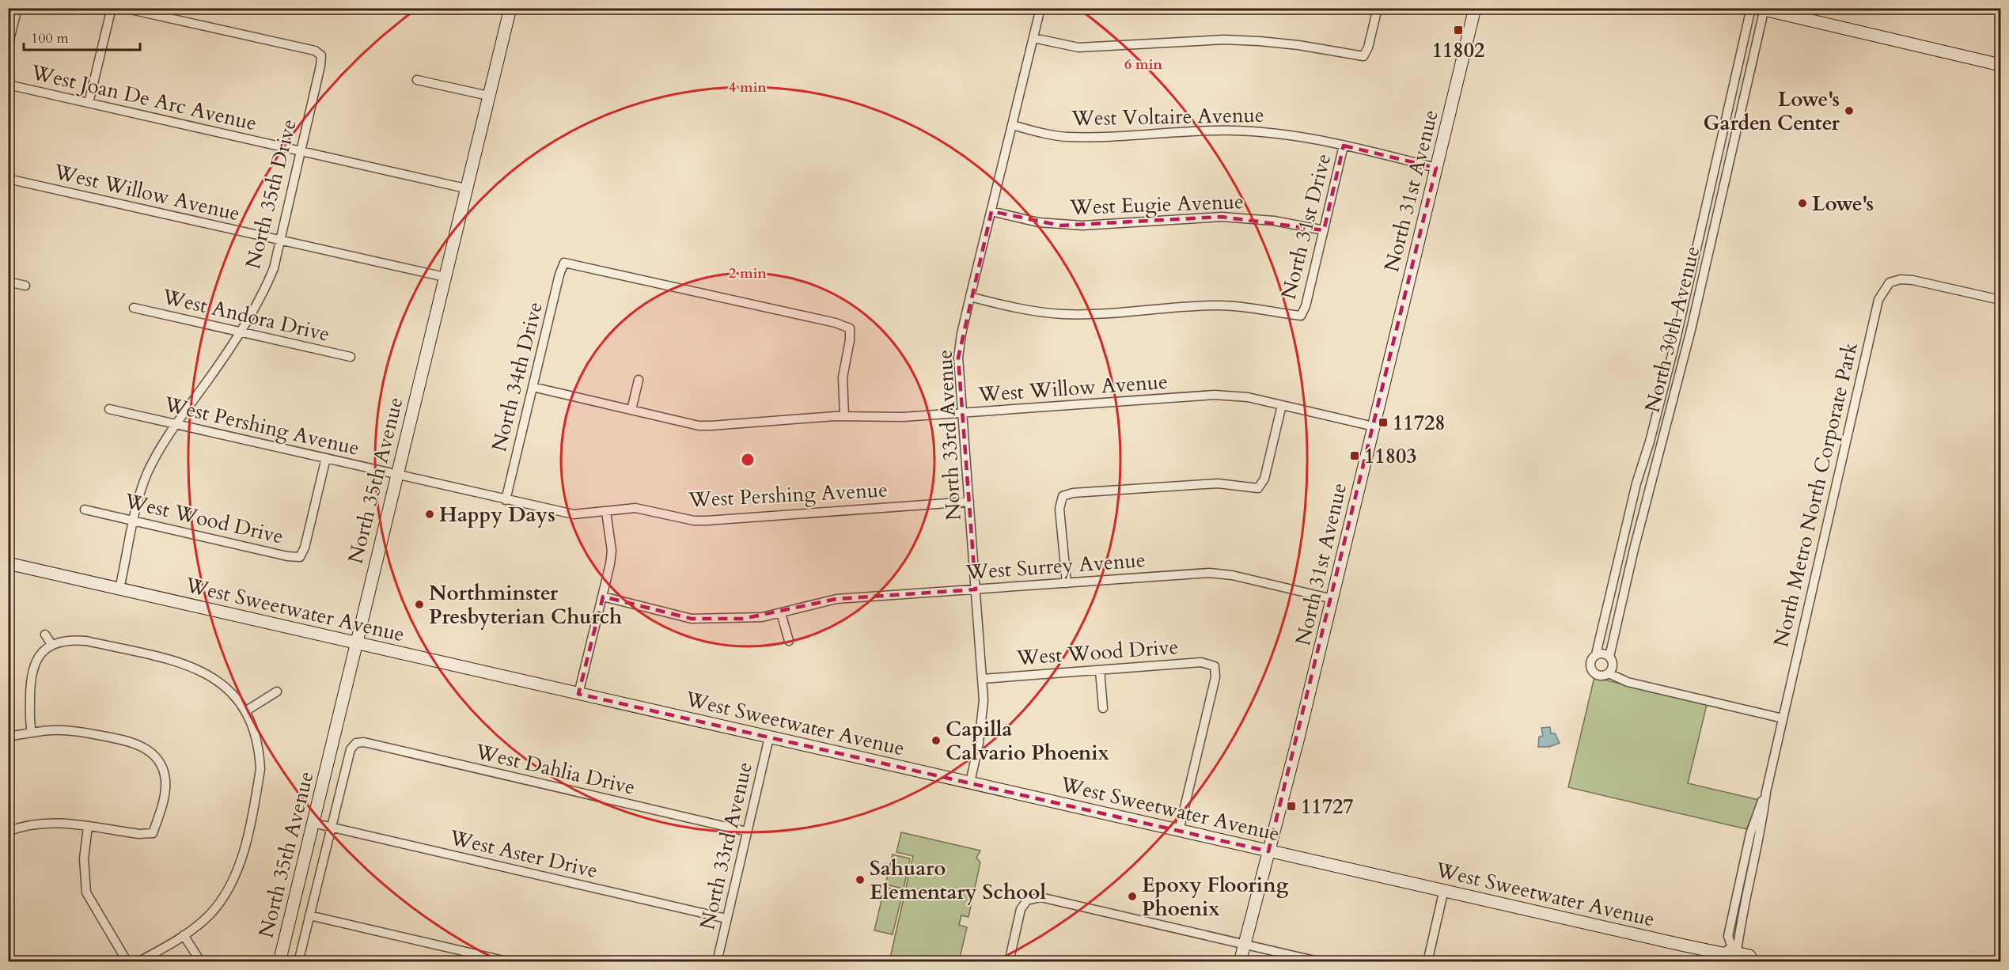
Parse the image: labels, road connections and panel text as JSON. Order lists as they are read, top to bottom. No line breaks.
{"streets":{"street":["West Joan De Arc Avenue","West Voltaire Avenue","North 31st Avenue","West Willow Avenue","North 35th Drive","West Eugie Avenue","North 31st Drive","West Andora Drive","North 30th Avenue","North 34th Drive","West Pershing Avenue","North 33rd Avenue","North 35th Avenue","North Metro North Corporate Park","West Wood Drive","West Surrey Avenue","West Sweetwater Avenue","West Dahlia Drive","West Aster Drive"]},"crossings":[["West Joan De Arc Avenue","North 35th Drive"],["West Joan De Arc Avenue","North 35th Avenue"],["West Voltaire Avenue","North 31st Avenue"],["West Voltaire Avenue","North 31st Drive"],["West Voltaire Avenue","North 33rd Avenue"],["North 31st Avenue","West Willow Avenue"],["North 31st Avenue","West Surrey Avenue"],["North 31st Avenue","West Sweetwater Avenue"],["West Willow Avenue","North 35th Drive"],["West Willow Avenue","North 34th Drive"],["West Willow Avenue","North 33rd Avenue"],["West Willow Avenue","North 35th Avenue"],["North 35th Drive","West Andora Drive"],["North 35th Drive","West Pershing Avenue"],["North 35th Drive","West Wood Drive"],["North 35th Drive","West Sweetwater Avenue"],["West Eugie Avenue","North 31st Drive"],["West Eugie Avenue","North 33rd Avenue"],["North 31st Drive","North 33rd Avenue"],["North 34th Drive","West Pershing Avenue"],["West Pershing Avenue","North 33rd Avenue"],["West Pershing Avenue","North 35th Avenue"],["West Pershing Avenue","West Wood Drive"],["North 33rd Avenue","West Wood Drive"],["North 33rd Avenue","West Surrey Avenue"],["North 33rd Avenue","West Sweetwater Avenue"],["North 33rd Avenue","West Dahlia Drive"],["North 33rd Avenue","West Aster Drive"],["North 35th Avenue","West Sweetwater Avenue"],["North 35th Avenue","West Dahlia Drive"],["North 35th Avenue","West Aster Drive"],["West Wood Drive","West Sweetwater Avenue"]],"places":{"transit":["11802","11728","11803","11727"],"other":["Lowe's Garden Center","Lowe's","Happy Days","Northminster Presbyterian Church","Capilla Calvario Phoenix","Sahuaro Elementary School","Epoxy Flooring Phoenix"]},"scale_bar":"100 m","rings":["6 min","4 min","2 min"]}
